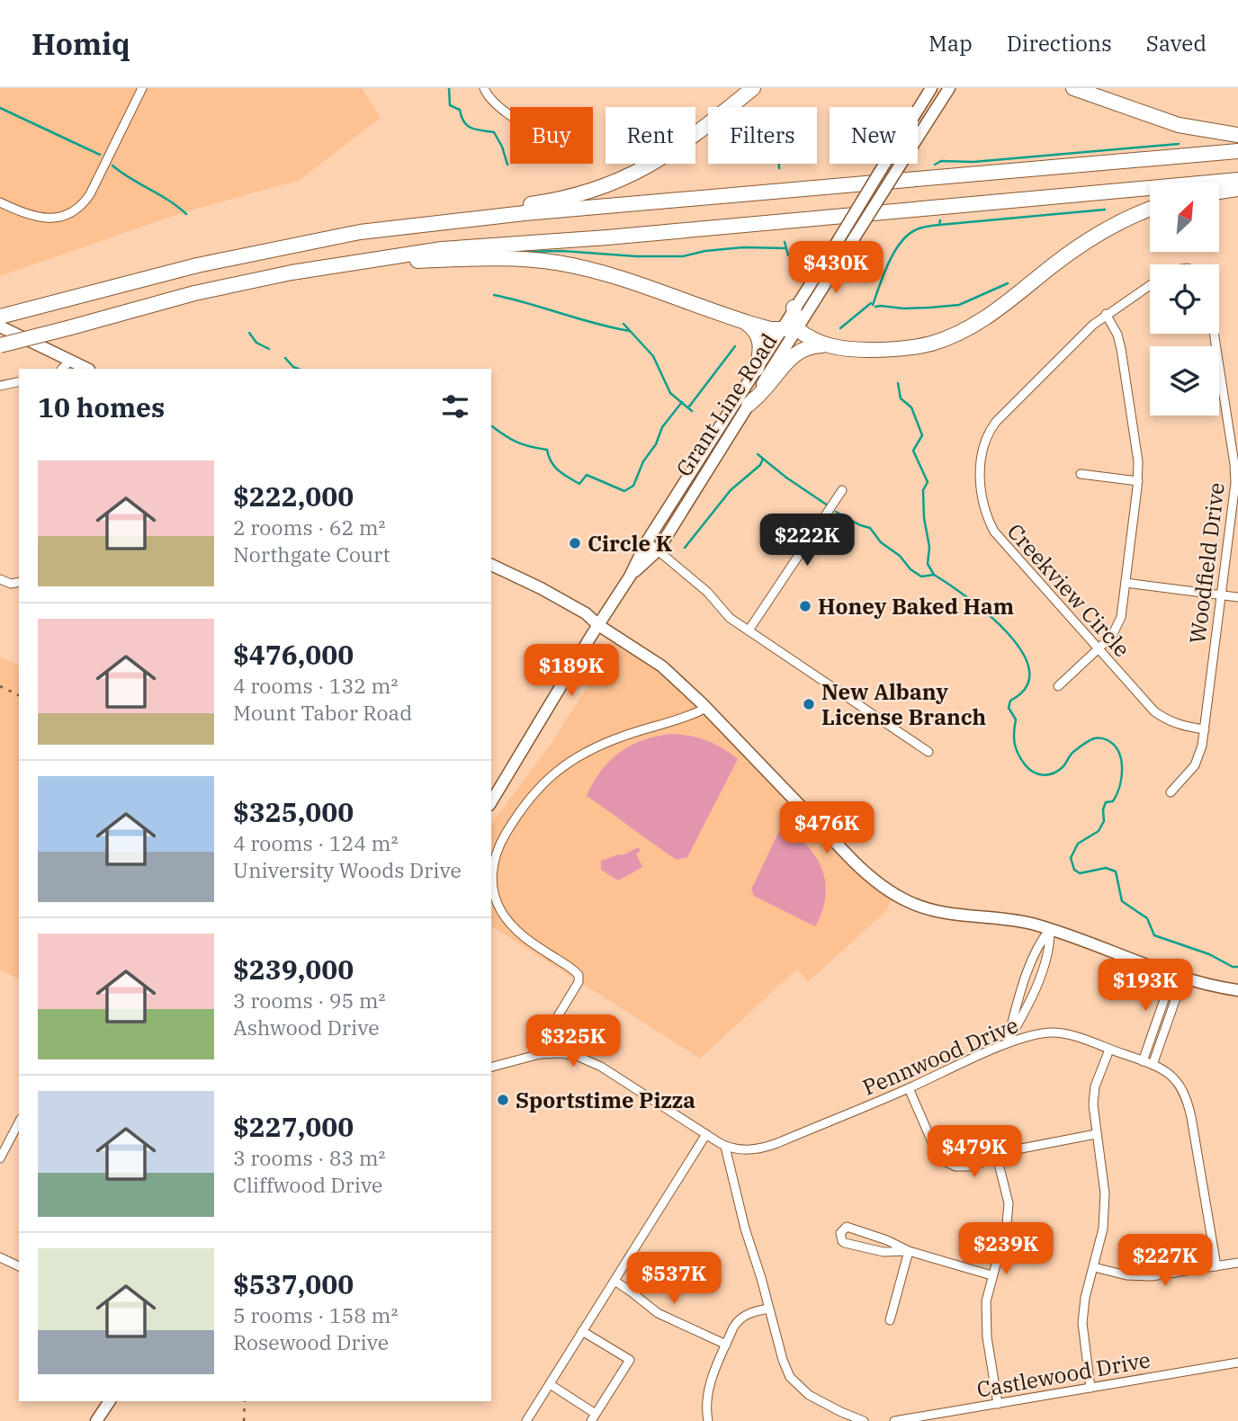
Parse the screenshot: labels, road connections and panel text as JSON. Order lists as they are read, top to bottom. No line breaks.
{"streets":{"main road":["Grant Line Road"],"street":["Woodfield Drive","Creekview Circle","Pennwood Drive","Castlewood Drive"]},"crossings":[["Woodfield Drive","Creekview Circle"]],"places":["Circle K","Honey Baked Ham","New Albany License Branch","Sportstime Pizza"],"north":"top right","page":{"header":"Homiq","nav":["Map","Directions","Saved"],"chip":["Buy","Rent","Filters","New"],"price":["$430K","$222K","$189K","$476K","$193K","$325K","$479K","$239K","$227K","$537K"],"heading":"10 homes","list":[{"name":"$222,000","note":"2 rooms · 62 m² · Northgate Court"},{"name":"$476,000","note":"4 rooms · 132 m² · Mount Tabor Road"},{"name":"$325,000","note":"4 rooms · 124 m² · University Woods Drive"},{"name":"$239,000","note":"3 rooms · 95 m² · Ashwood Drive"},{"name":"$227,000","note":"3 rooms · 83 m² · Cliffwood Drive"},{"name":"$537,000","note":"5 rooms · 158 m² · Rosewood Drive"}]}}
